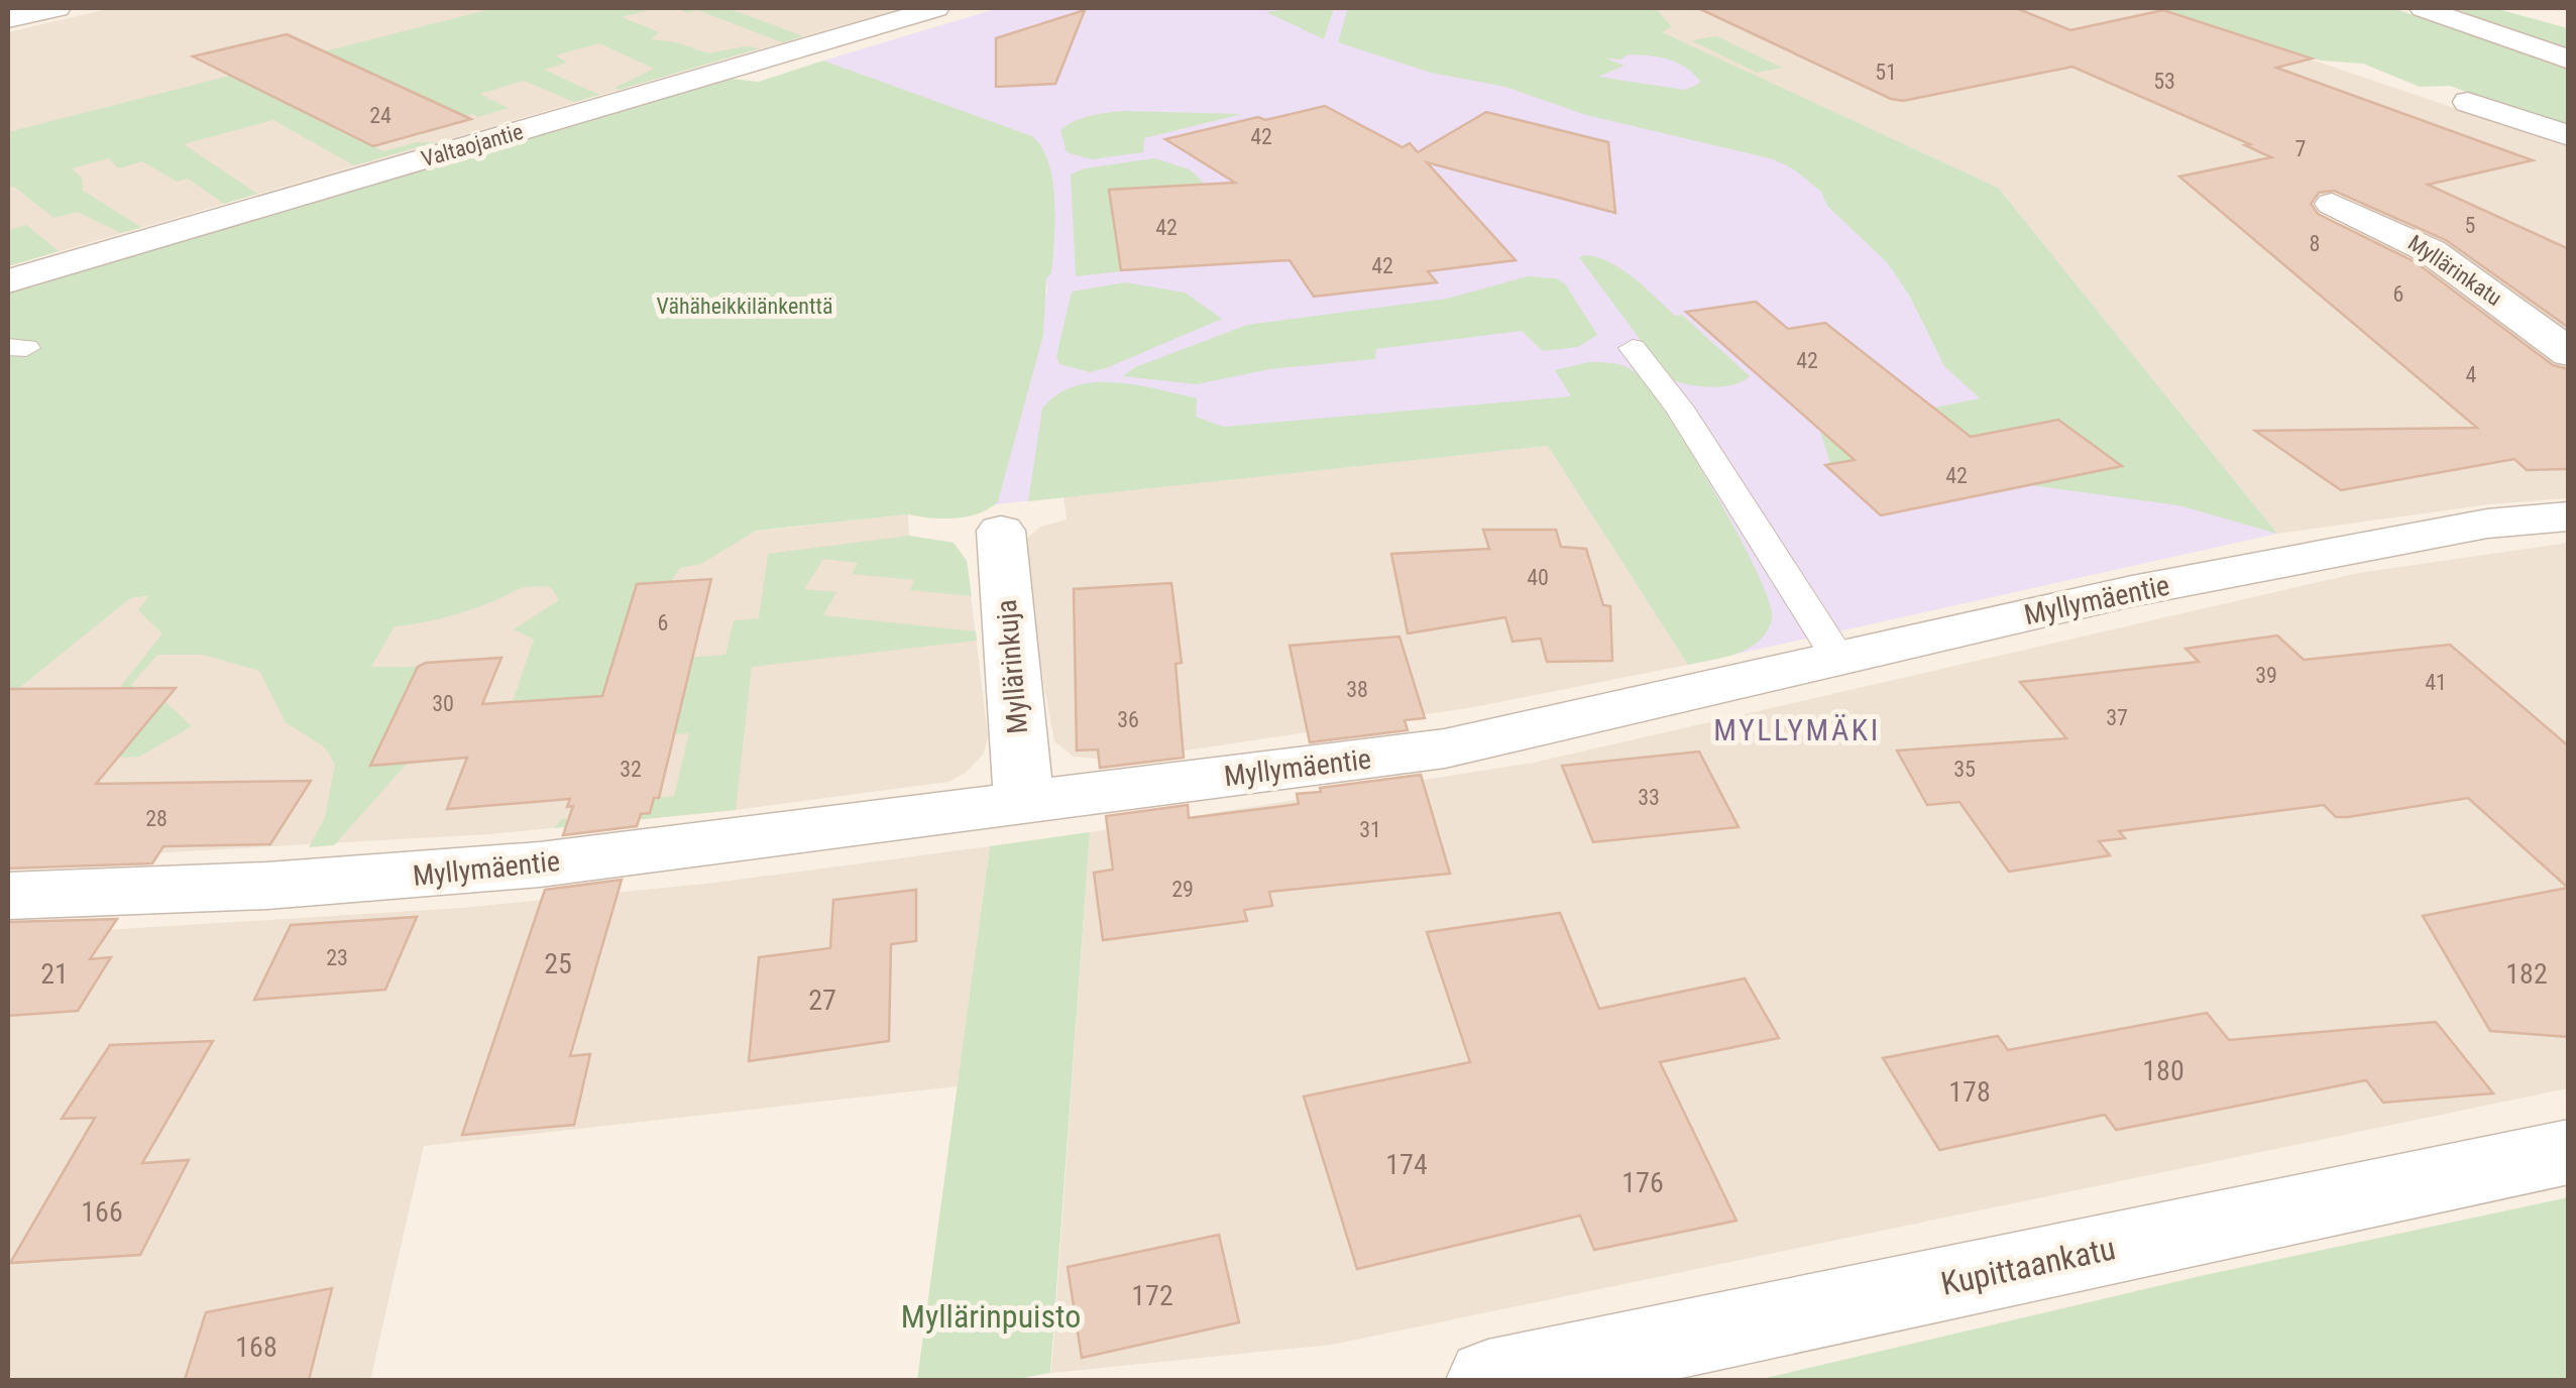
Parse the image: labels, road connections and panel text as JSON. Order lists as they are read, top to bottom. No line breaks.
{"streets":{"street":["Valtaojantie","Myllärinkatu","Myllymäentie","Myllärinkuja","Kupittaankatu"]},"crossings":[["Myllymäentie","Myllärinkuja"]],"districts":["MYLLYMÄKI"],"parks":["Vähäheikkilänkenttä","Myllärinpuisto"],"house_numbers":["51","53","24","42","7","5","42","8","42","6","42","4","42","40","6","39","41","38","30","37","36","32","35","33","28","31","29","23","25","21","182","27","180","178","174","176","166","172","168"]}
